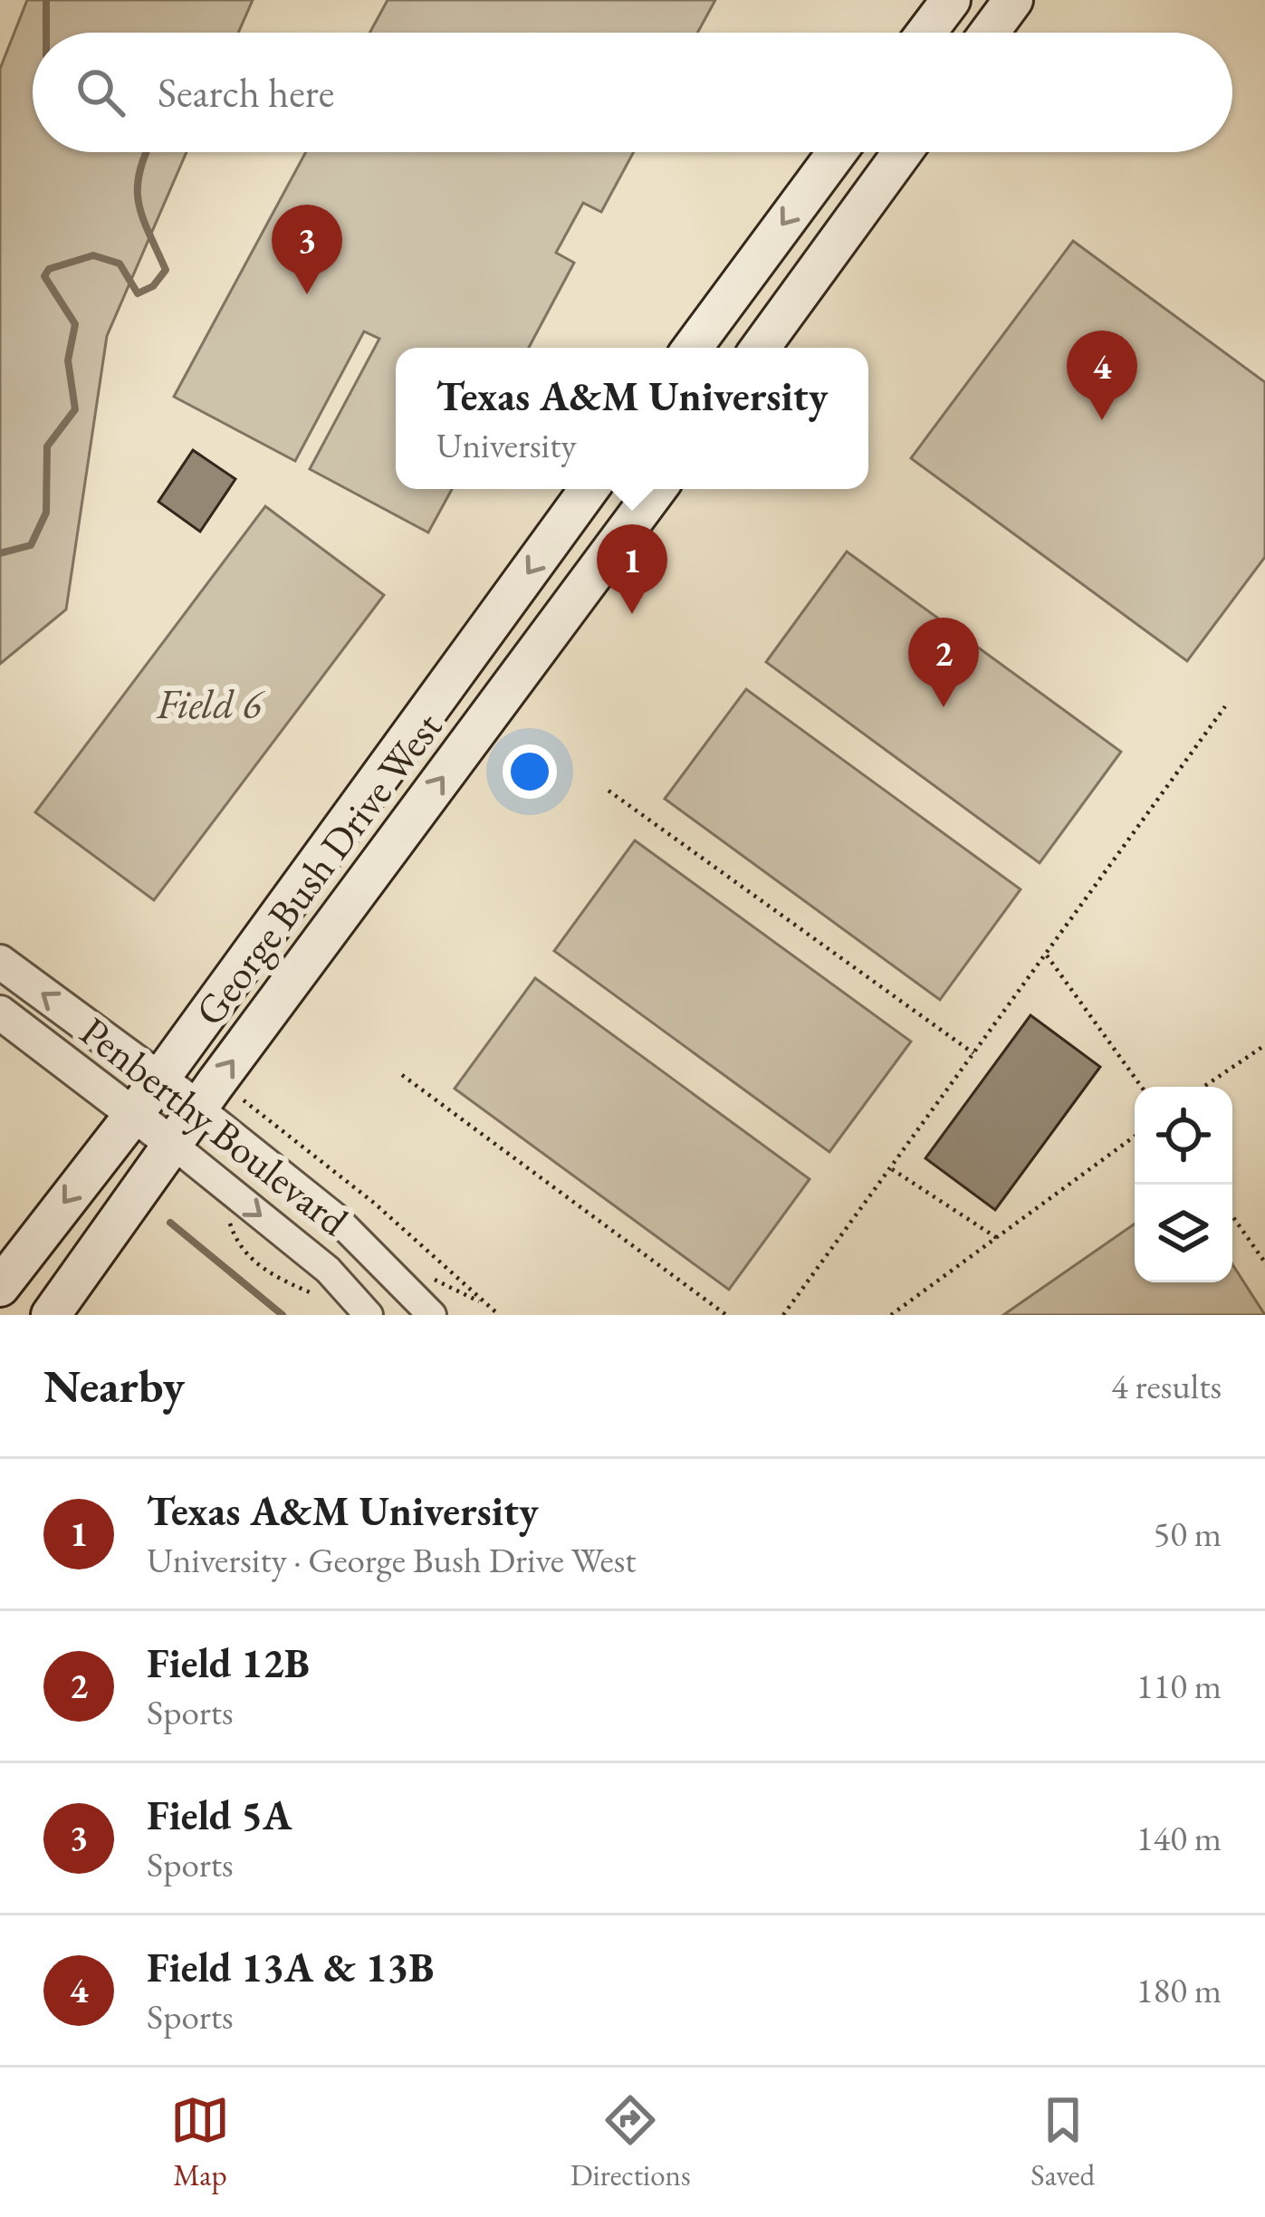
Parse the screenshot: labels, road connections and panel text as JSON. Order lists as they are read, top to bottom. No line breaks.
{"streets":{"main road":["George Bush Drive West"],"street":["Penberthy Boulevard"]},"crossings":[["George Bush Drive West","Penberthy Boulevard"]],"parks":["Field 6"],"page":{"search":"Search here","pins":["3","4","1","2"],"popup":["Texas A&M University","University"],"heading":["Nearby","4 results"],"list":[{"mark":"1","name":"Texas A&M University","note":"University · George Bush Drive West","value":"50 m"},{"mark":"2","name":"Field 12B","note":"Sports","value":"110 m"},{"mark":"3","name":"Field 5A","note":"Sports","value":"140 m"},{"mark":"4","name":"Field 13A & 13B","note":"Sports","value":"180 m"}],"nav":["Map","Directions","Saved"]}}
